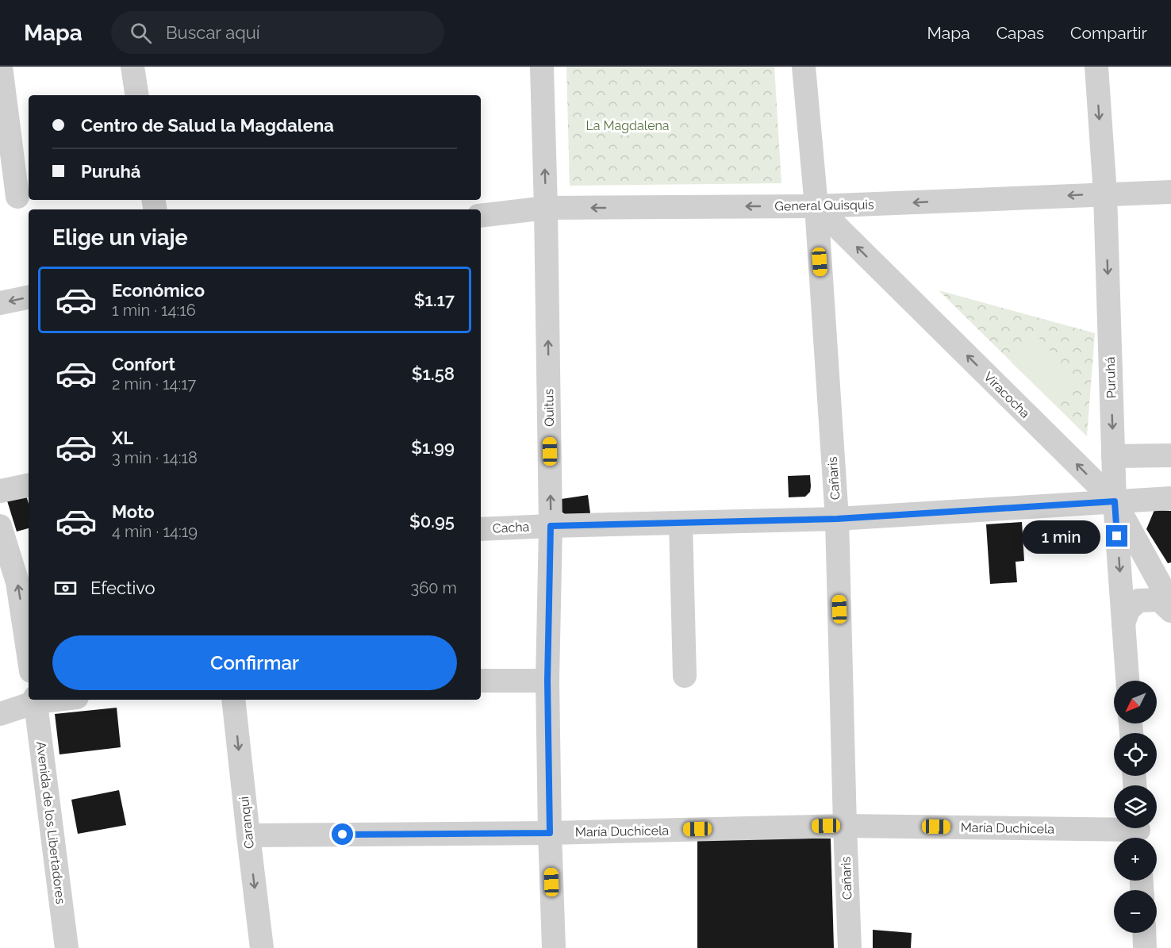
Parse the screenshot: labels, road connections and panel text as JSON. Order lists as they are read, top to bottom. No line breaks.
{"streets":{"street":["General Quisquis","Puruhá","Viracocha","Quitus","Cañaris","Cacha","Avenida de los Libertadores","Caranqui","María Duchicela"]},"crossings":[["General Quisquis","Puruhá"],["General Quisquis","Viracocha"],["General Quisquis","Quitus"],["General Quisquis","Cañaris"],["Puruhá","Viracocha"],["Puruhá","Cacha"],["Viracocha","Cañaris"],["Viracocha","Cacha"],["Quitus","Cacha"],["Quitus","María Duchicela"],["Cañaris","Cacha"],["Cañaris","María Duchicela"],["Caranqui","María Duchicela"]],"one_way":["General Quisquis","Puruhá","Viracocha","Quitus","Caranqui"],"parks":["La Magdalena"],"north":"bottom left","page":{"header":"Mapa","search":"Buscar aquí","nav":["Mapa","Capas","Compartir"],"banner":["Centro de Salud la Magdalena","Puruhá"],"heading":"Elige un viaje","list":[{"name":"Económico","note":"1 min · 14:16","value":"$1.17"},{"name":"Confort","note":"2 min · 14:17","value":"$1.58"},{"name":"XL","note":"3 min · 14:18","value":"$1.99"},{"name":"Moto","note":"4 min · 14:19","value":"$0.95"}],"bubble":"1 min","pay":["Efectivo","360 m"],"buttons":"Confirmar","map_buttons":["+","−"]}}
